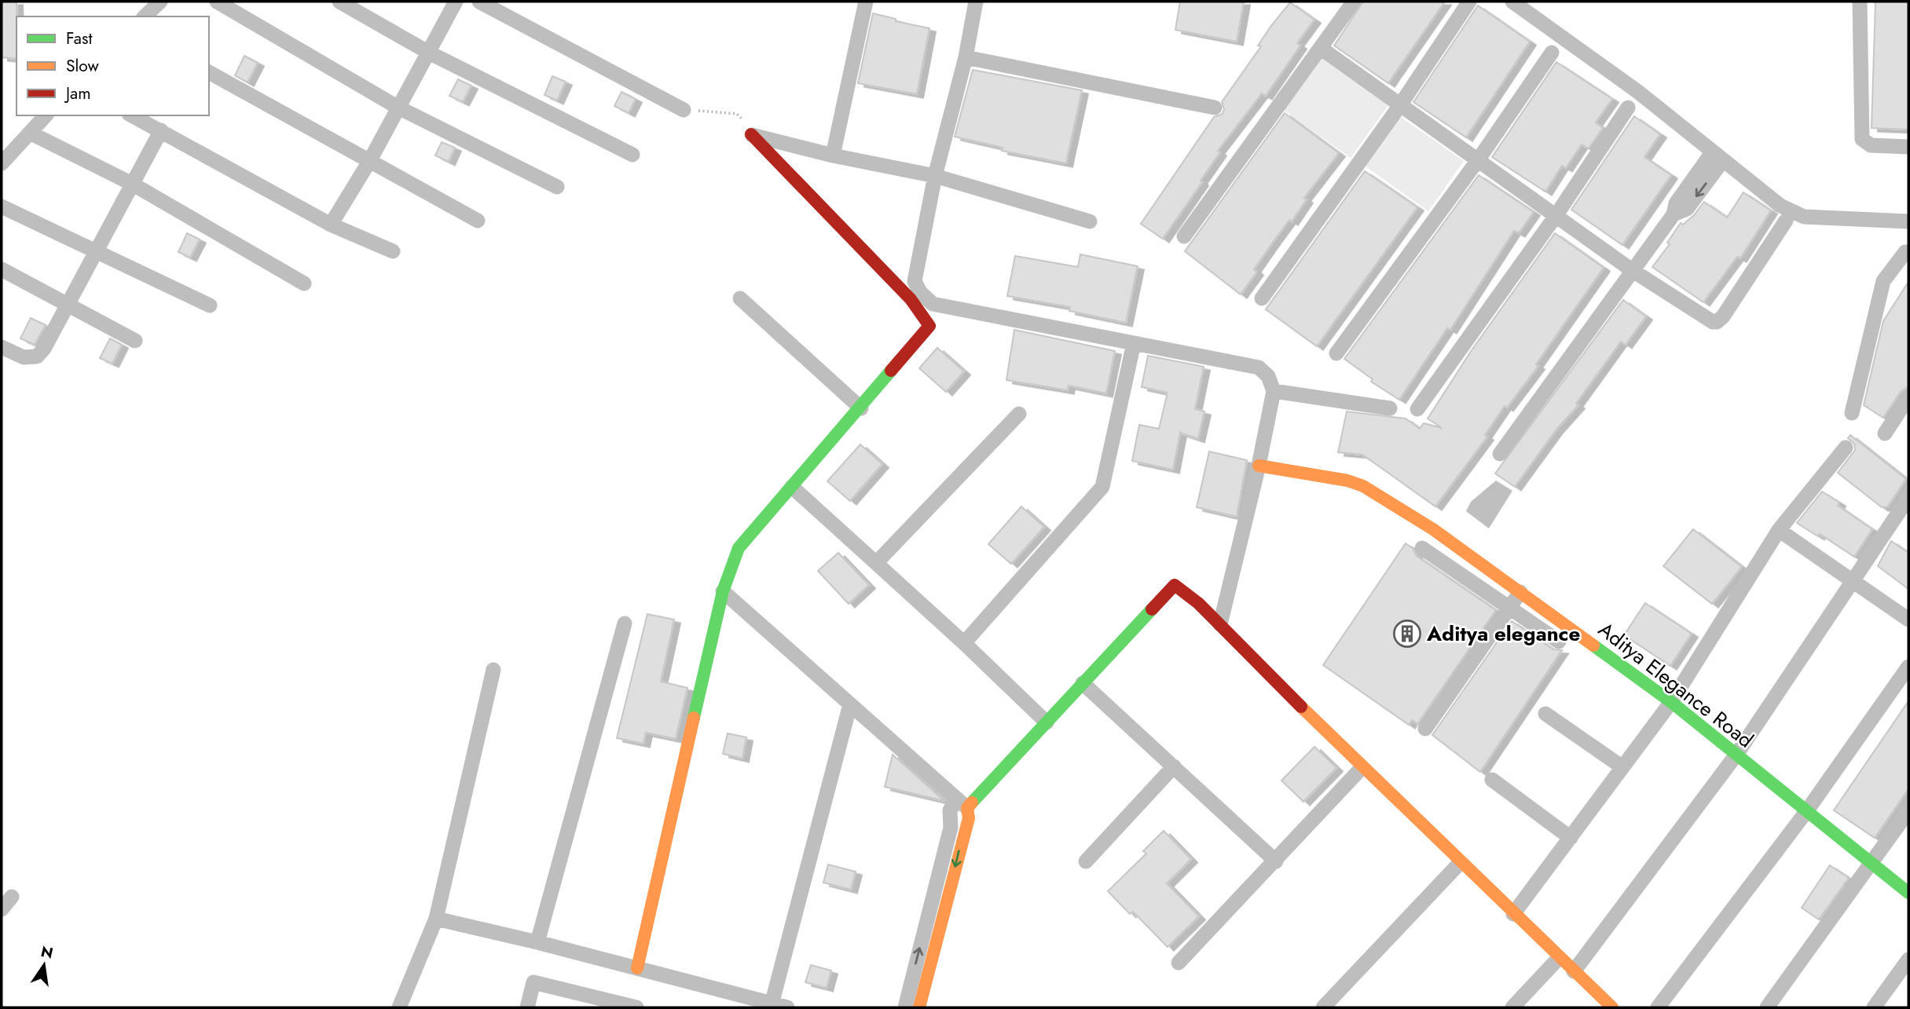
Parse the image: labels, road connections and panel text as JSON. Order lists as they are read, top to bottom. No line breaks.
{"streets":{"street":["Aditya Elegance Road"]},"places":{"building":["Aditya elegance"]},"legend":["Fast","Slow","Jam"],"north":"top"}
